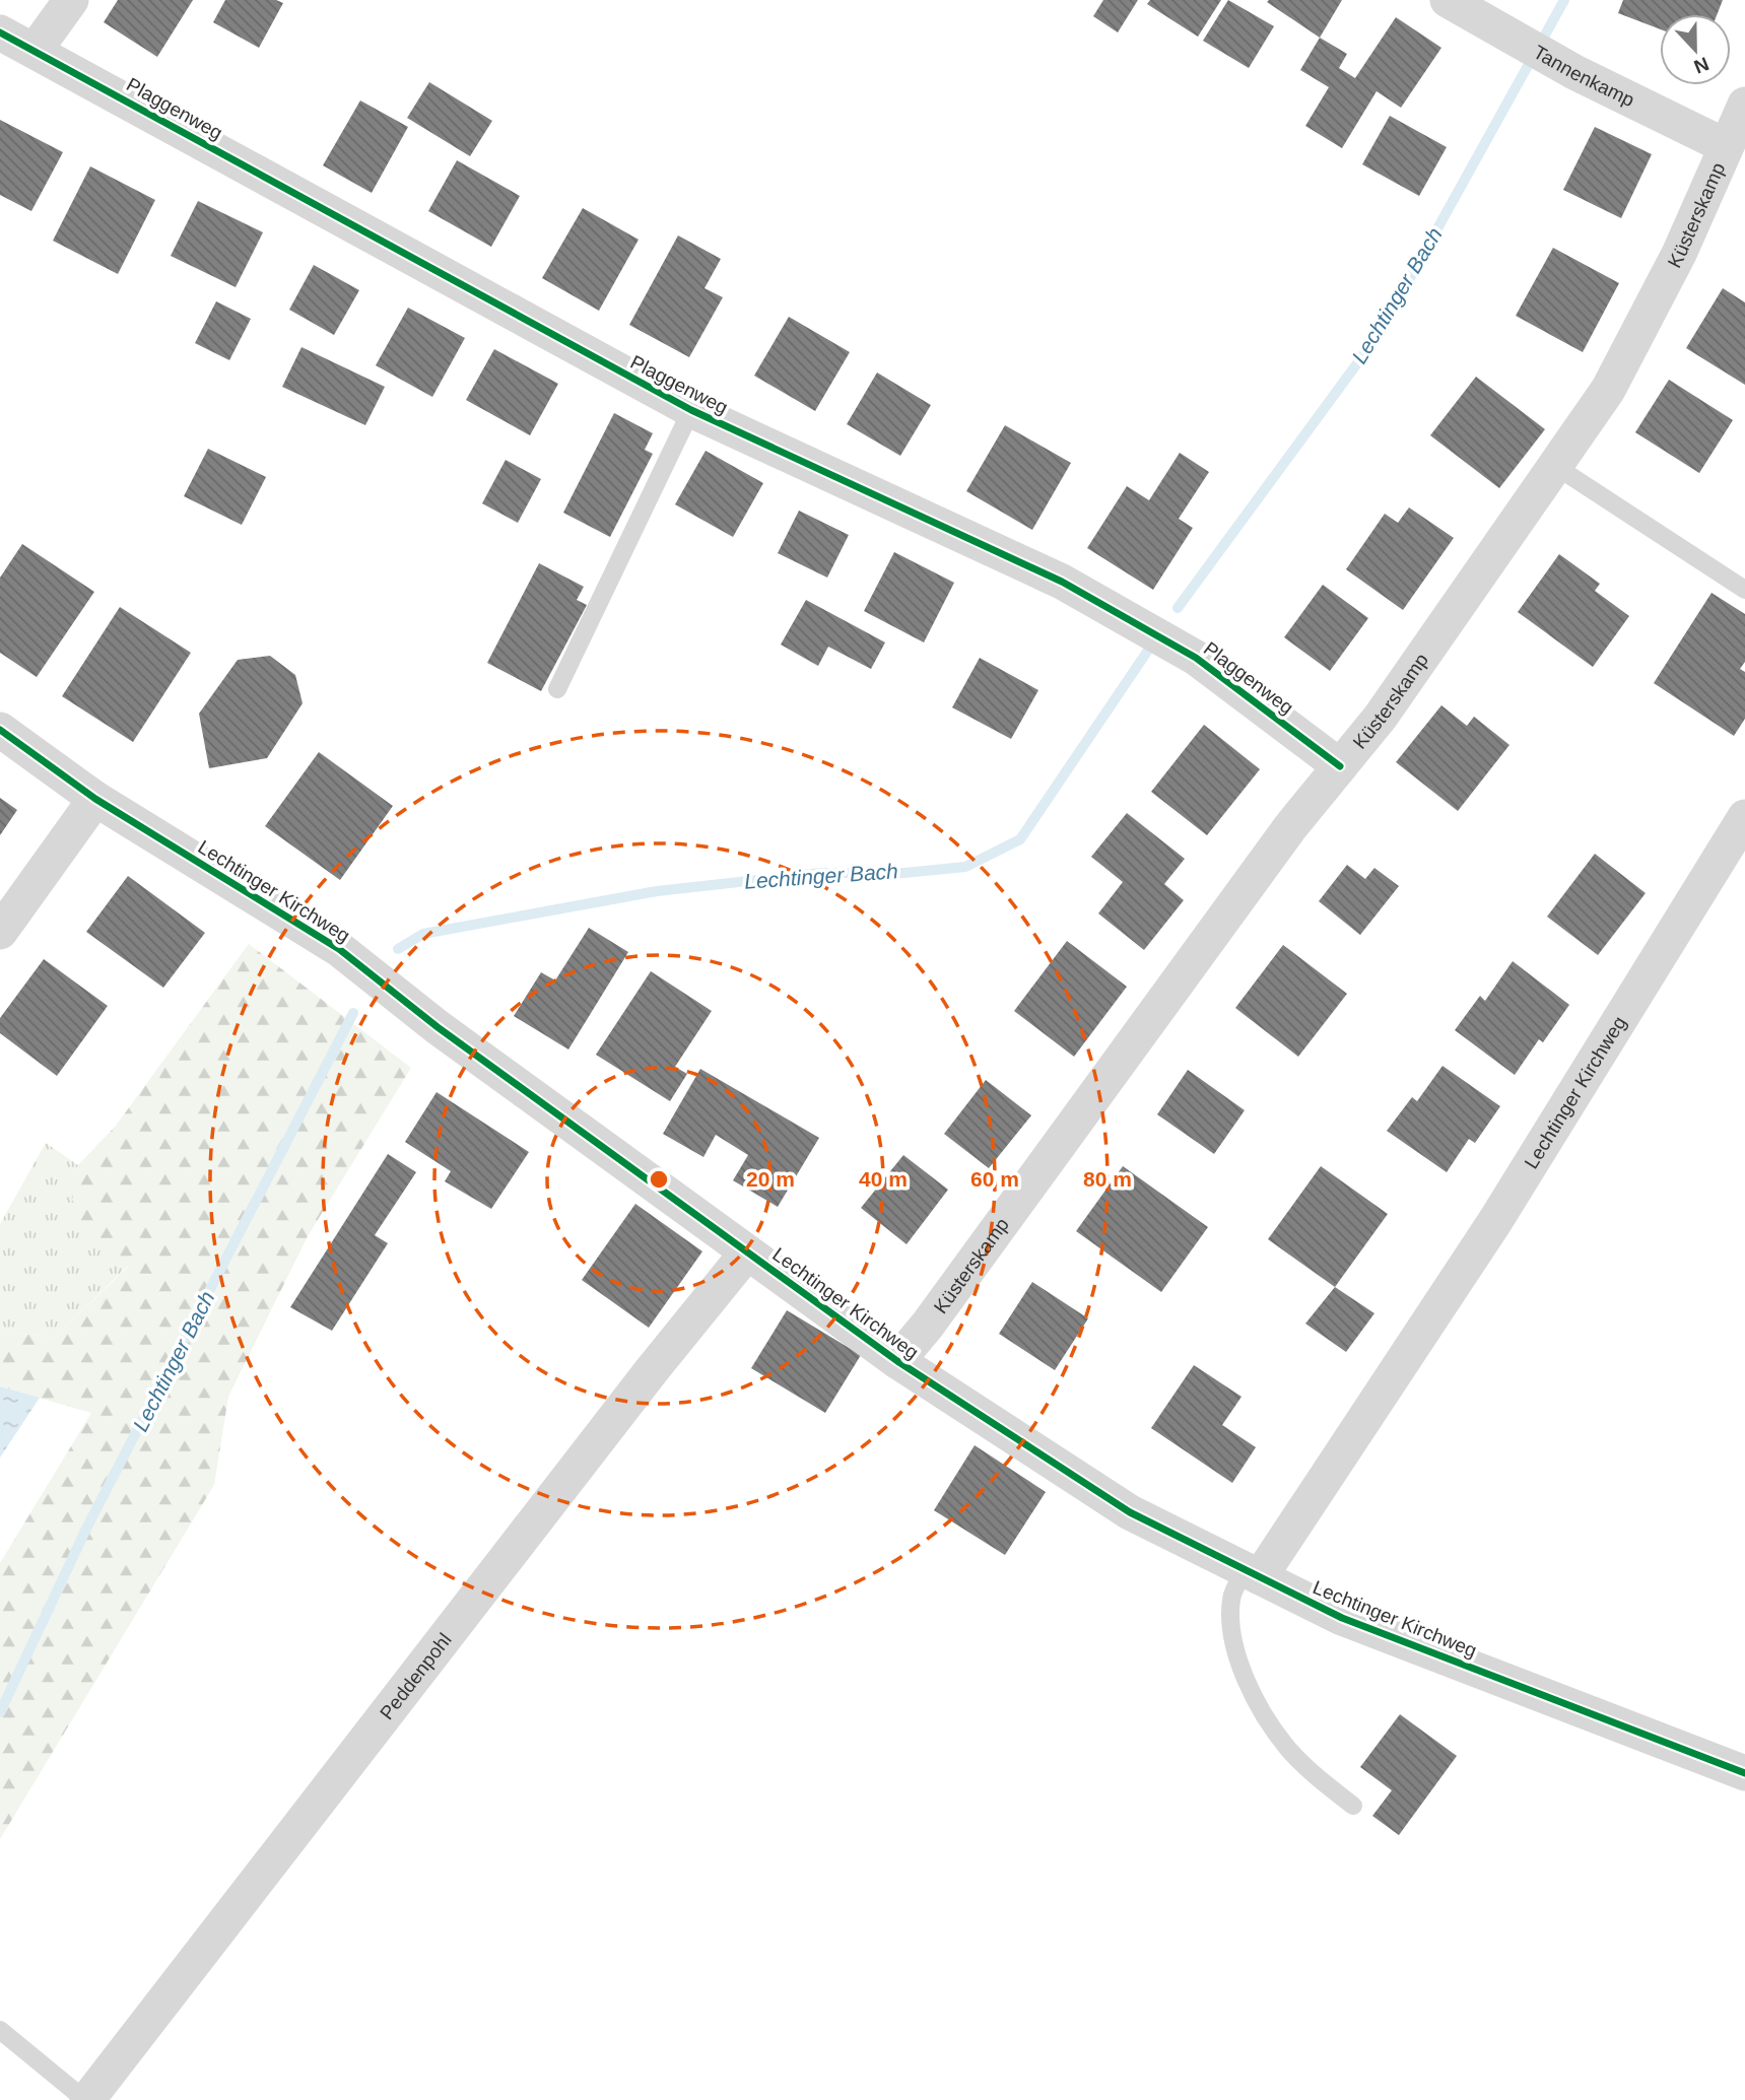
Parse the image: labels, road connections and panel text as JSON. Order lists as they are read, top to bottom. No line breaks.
{"streets":{"street":["Tannenkamp","Plaggenweg","Küsterskamp","Lechtinger Kirchweg","Peddenpohl"]},"crossings":[["Tannenkamp","Küsterskamp"],["Plaggenweg","Küsterskamp"],["Küsterskamp","Lechtinger Kirchweg"],["Lechtinger Kirchweg","Peddenpohl"]],"water":["Lechtinger Bach"],"north":"bottom","rings":["20 m","40 m","60 m","80 m"]}
